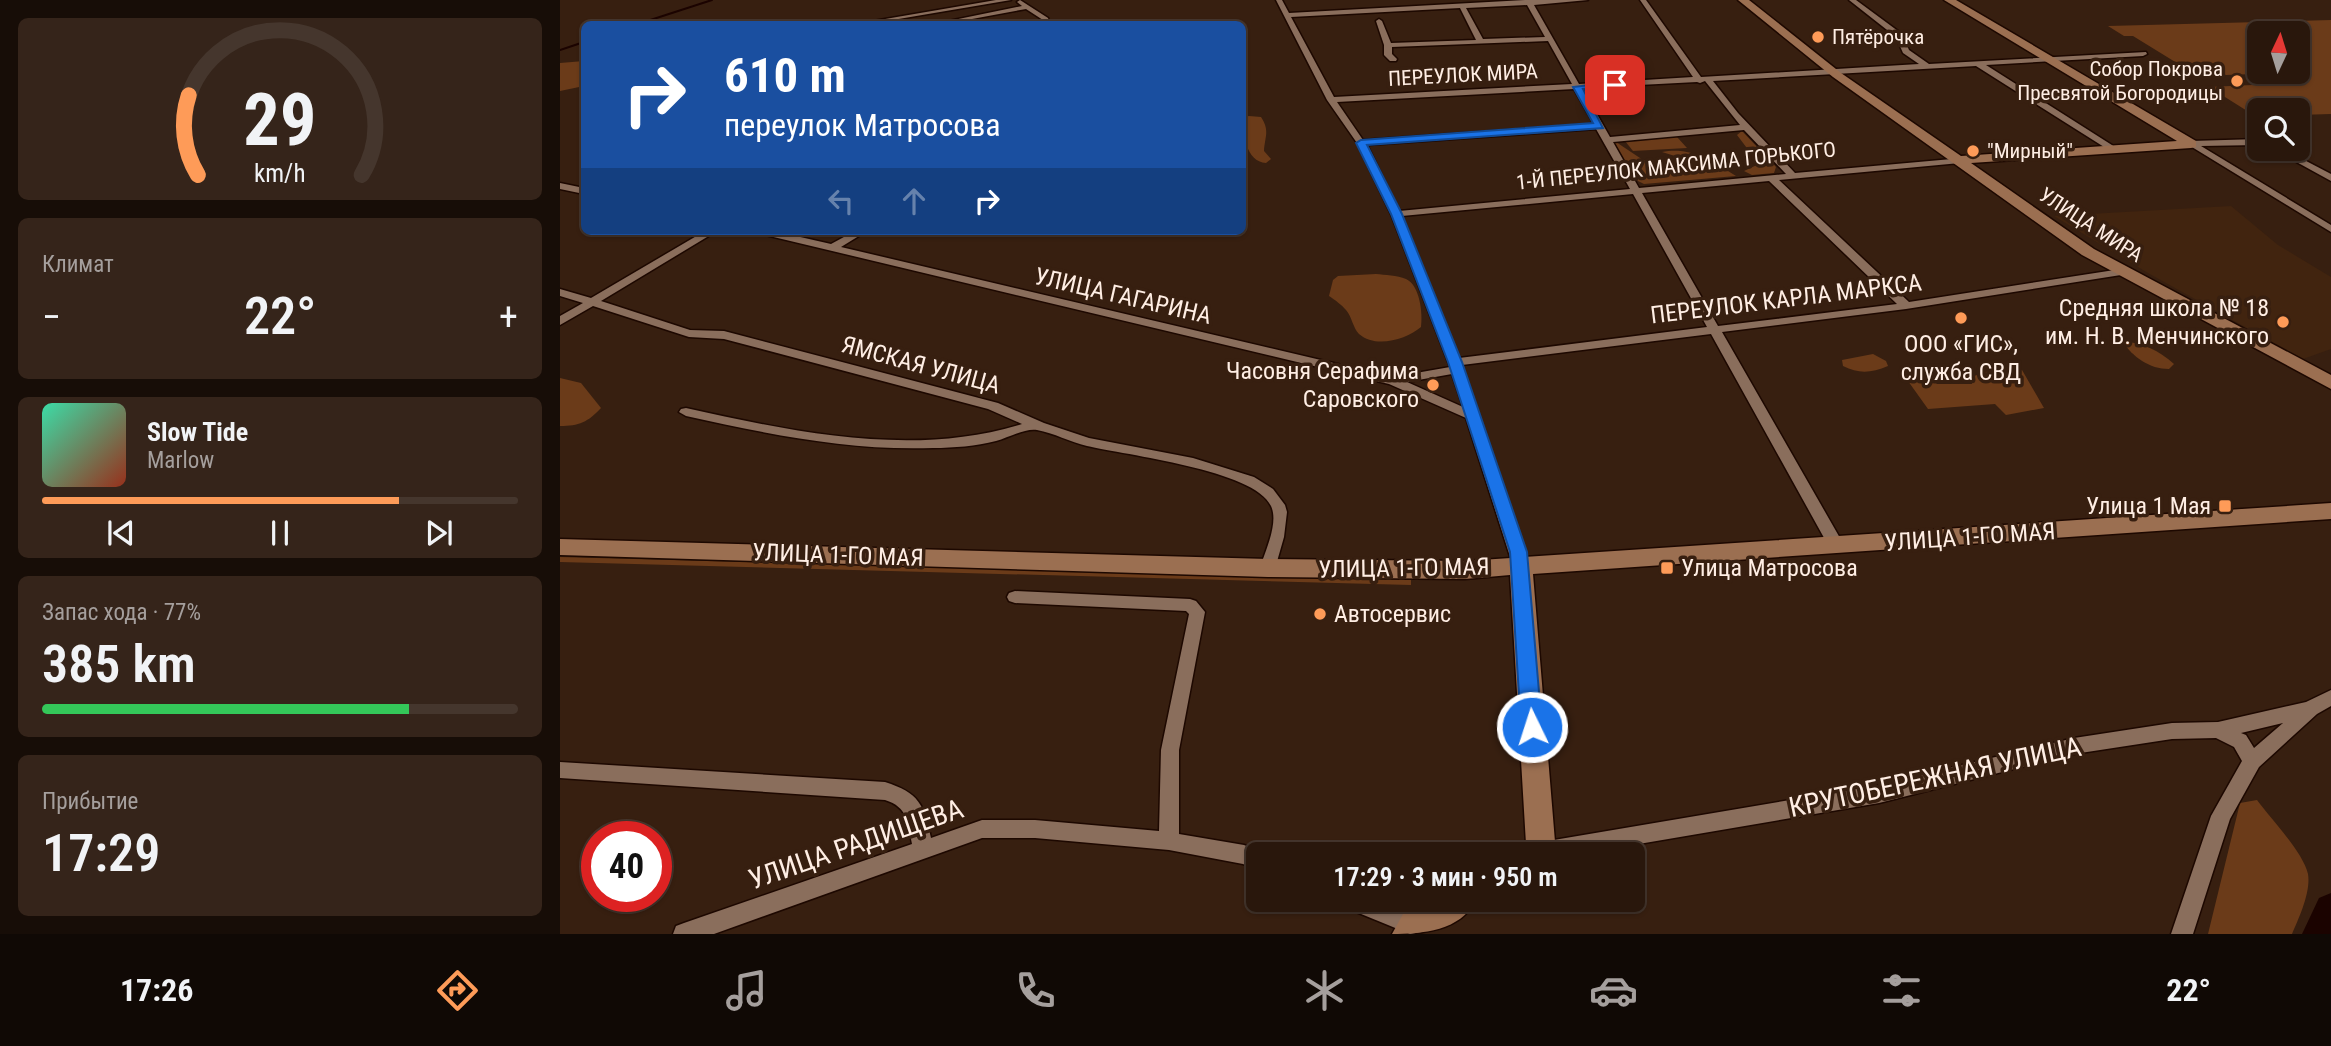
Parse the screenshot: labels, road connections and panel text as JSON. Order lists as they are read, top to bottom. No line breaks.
{"streets":{"street":["ПЕРЕУЛОК МИРА","1-Й ПЕРЕУЛОК МАКСИМА ГОРЬКОГО","УЛИЦА МИРА","УЛИЦА ГАГАРИНА","ПЕРЕУЛОК КАРЛА МАРКСА","ЯМСКАЯ УЛИЦА","УЛИЦА 1-ГО МАЯ","КРУТОБЕРЕЖНАЯ УЛИЦА","УЛИЦА РАДИЩЕВА"]},"crossings":[["ПЕРЕУЛОК МИРА","УЛИЦА МИРА"],["1-Й ПЕРЕУЛОК МАКСИМА ГОРЬКОГО","УЛИЦА МИРА"],["УЛИЦА МИРА","ПЕРЕУЛОК КАРЛА МАРКСА"],["УЛИЦА ГАГАРИНА","ПЕРЕУЛОК КАРЛА МАРКСА"],["ЯМСКАЯ УЛИЦА","УЛИЦА 1-ГО МАЯ"]],"places":{"other":["Пятёрочка","Собор Покрова Пресвятой Богородицы","\"Мирный\"","ООО «ГИС», служба СВД","Средняя школа № 18 им. Н. В. Менчинского","Часовня Серафима Саровского","Автосервис"],"transit":["Улица 1 Мая","Улица Матросова"]},"north":"top","page":{"turn":["610 m","переулок Матросова"],"tile":["Климат",["Запас хода · 77%","385 km"],["Прибытие","17:29"]],"heat":["−","22°","+"],"song":["Slow Tide","Marlow"],"limit":"40","trip":"17:29 · 3 мин · 950 m","tabs":["17:26","22°"],"gauge":["29","km/h"]}}
